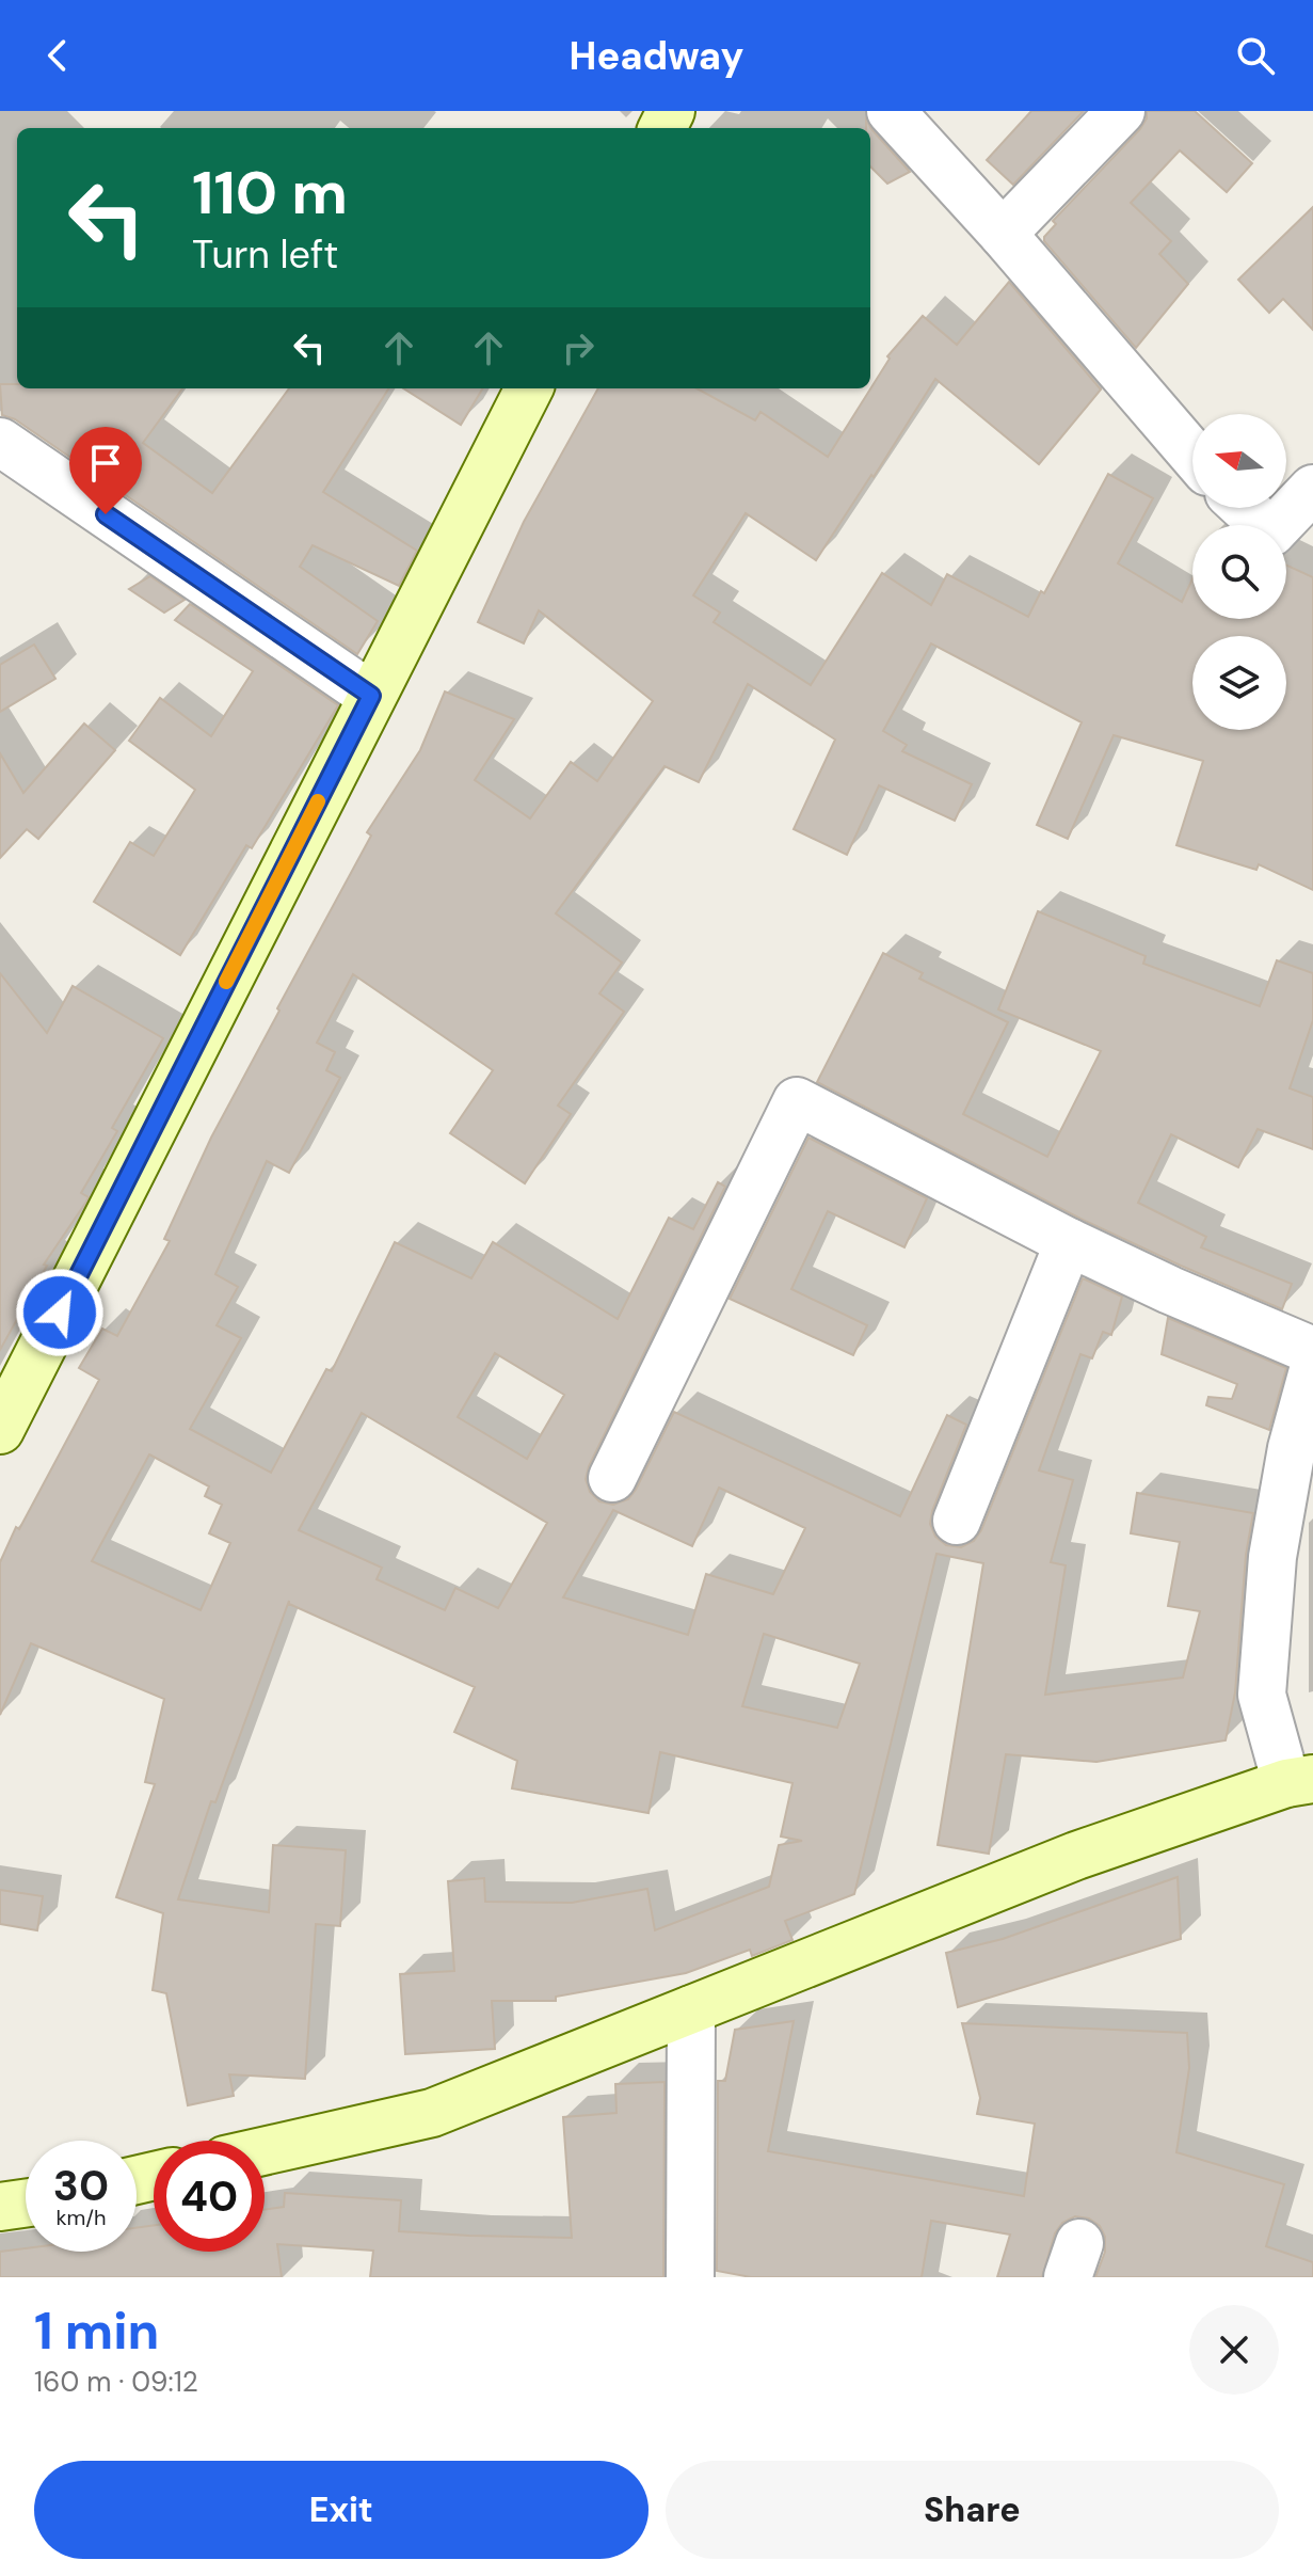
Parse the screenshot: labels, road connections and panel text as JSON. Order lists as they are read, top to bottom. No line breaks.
{"north":"left","page":{"header":"Headway","turn":["110 m","Turn left"],"speed":"30 km/h","limit":"40","heading":["1 min","160 m · 09:12"],"buttons":["Exit","Share"]}}
